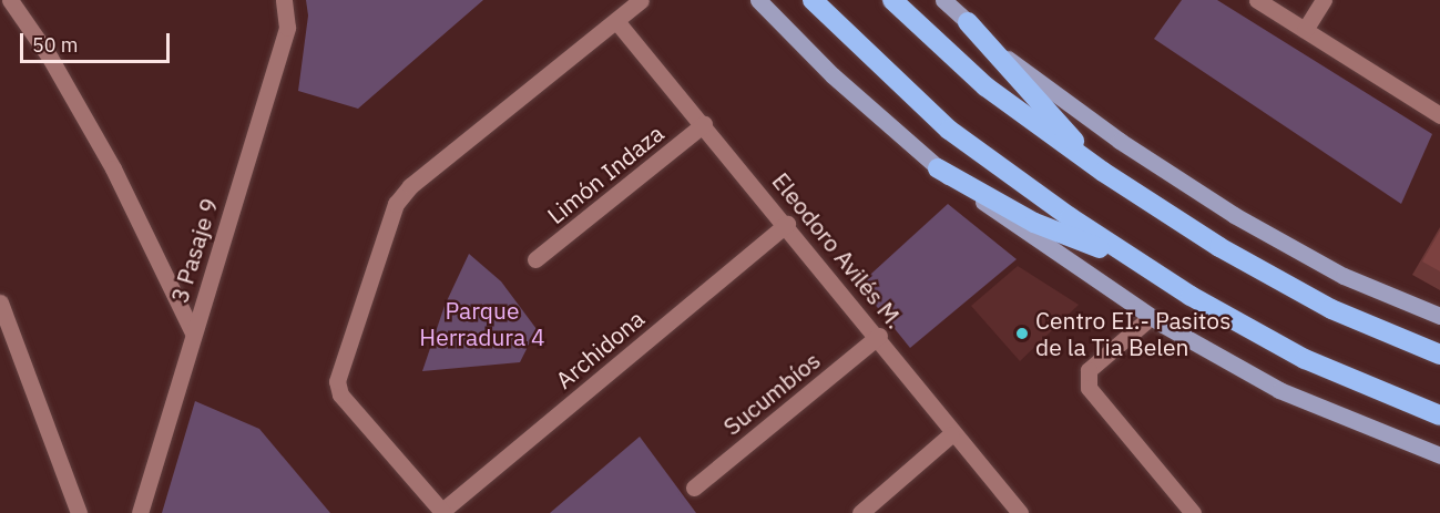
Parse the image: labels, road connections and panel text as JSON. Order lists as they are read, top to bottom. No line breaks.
{"streets":{"street":["Limón Indaza","3 Pasaje 9","Eleodoro Avilés M.","Archidona","Sucumbíos"]},"crossings":[["Limón Indaza","Eleodoro Avilés M."],["Eleodoro Avilés M.","Archidona"],["Eleodoro Avilés M.","Sucumbíos"]],"parks":["Parque Herradura 4"],"places":["Centro EI.- Pasitos de la Tia Belen"],"scale_bar":"50 m"}
